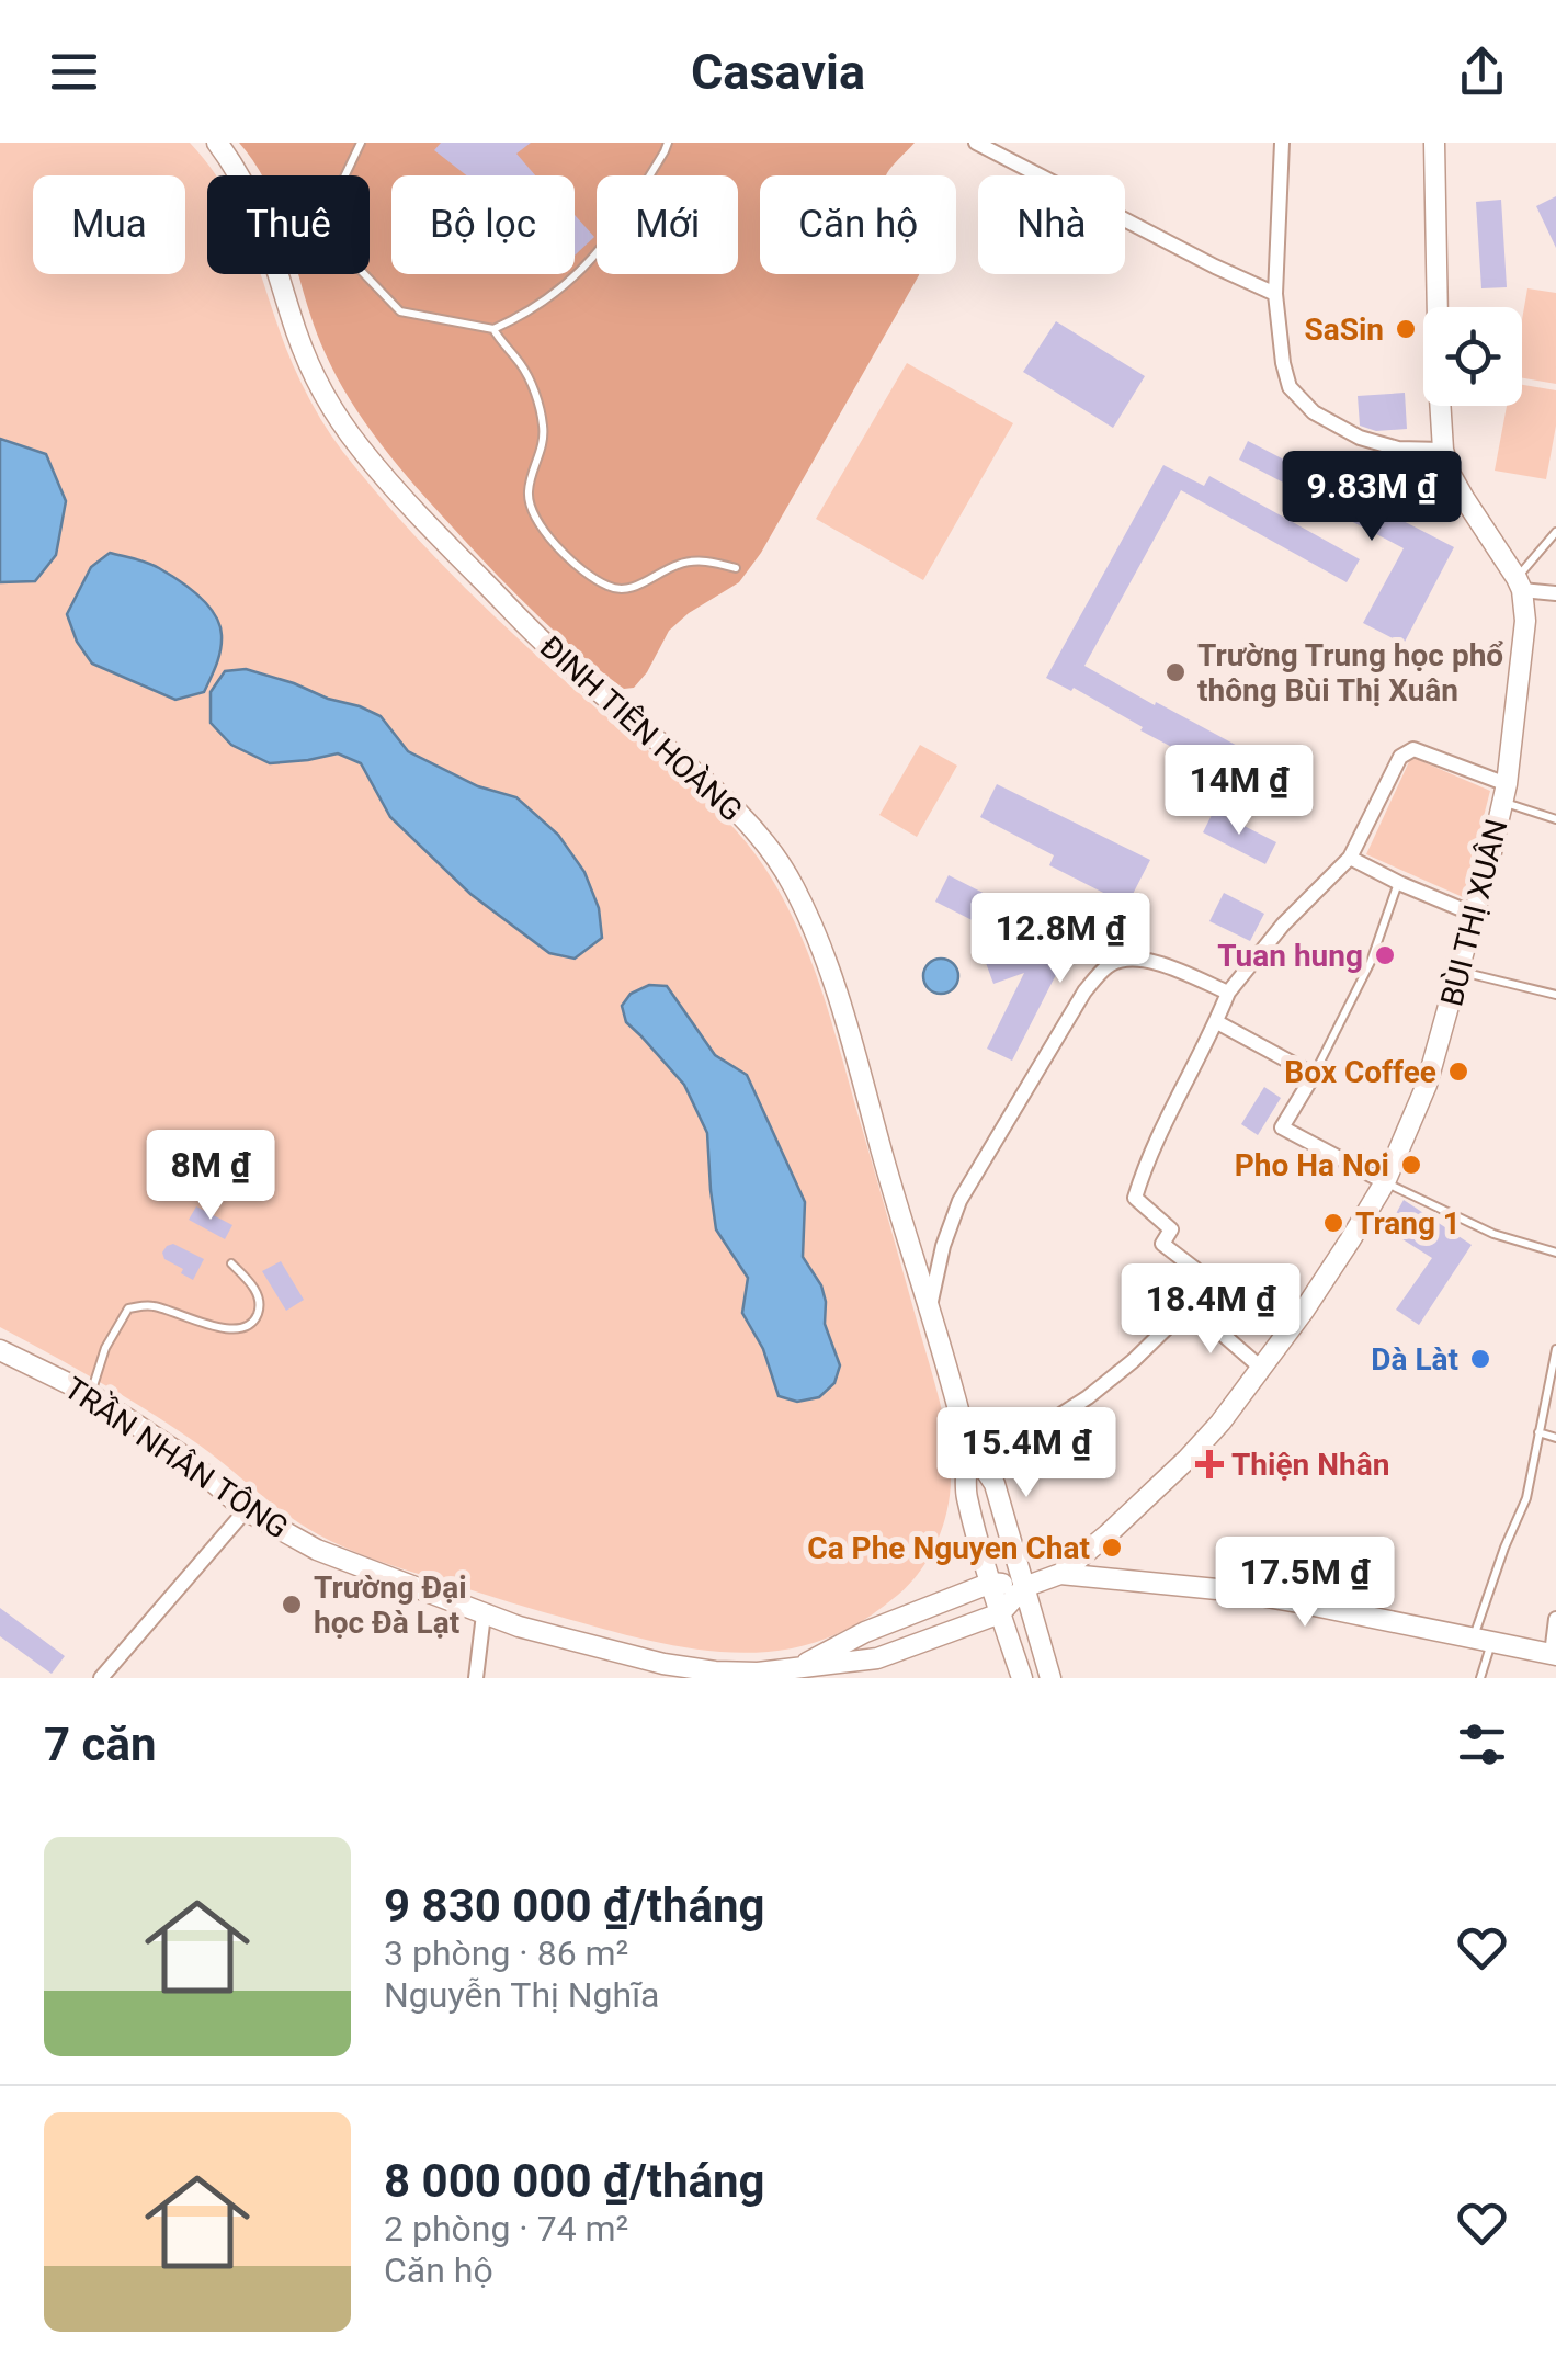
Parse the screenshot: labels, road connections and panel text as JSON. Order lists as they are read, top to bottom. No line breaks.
{"streets":{"main road":["ĐINH TIÊN HOÀNG","BÙI THỊ XUÂN","TRẦN NHÂN TÔNG"]},"crossings":[["ĐINH TIÊN HOÀNG","TRẦN NHÂN TÔNG"]],"places":{"other":["SaSin","Trường Trung học phổ thông Bùi Thị Xuân","Tuan hung","Box Coffee","Pho Ha Noi","Trang 1","Dà Làt","Ca Phe Nguyen Chat","Trường Đại học Đà Lạt"],"health":["Thiện Nhân"]},"page":{"header":"Casavia","chip":["Mua","Thuê","Bộ lọc","Mới","Căn hộ","Nhà"],"price":["9.83M ₫","14M ₫","12.8M ₫","8M ₫","18.4M ₫","15.4M ₫","17.5M ₫"],"heading":"7 căn","list":[{"name":"9 830 000 ₫/tháng","note":"3 phòng · 86 m² · Nguyễn Thị Nghĩa"},{"name":"8 000 000 ₫/tháng","note":"2 phòng · 74 m² · Căn hộ"}]}}
